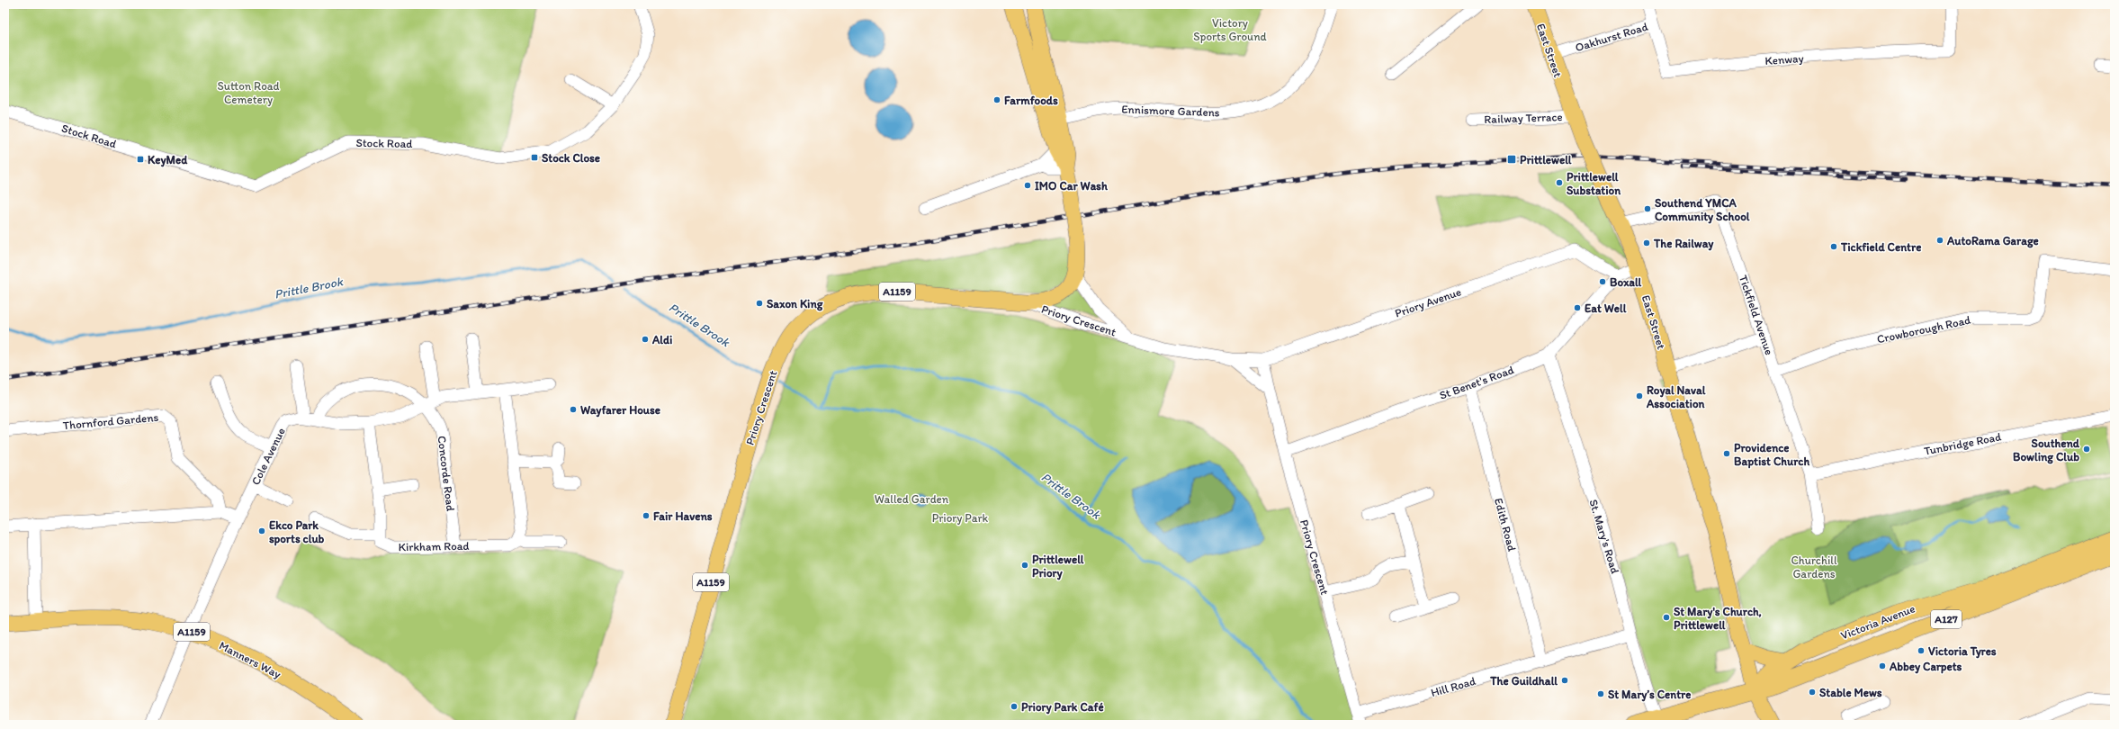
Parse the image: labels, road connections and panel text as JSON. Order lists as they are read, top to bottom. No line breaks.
{"streets":{"highway":["A127","Victoria Avenue"],"main road":["East Street","A1159","Priory Crescent","Manners Way"],"street":["Oakhurst Road","Kenway","Ennismore Gardens","Railway Terrace","Stock Road","Priory Avenue","Tickfield Avenue","Crowborough Road","St Benet's Road","Thornford Gardens","Tunbridge Road","Cole Avenue","Concorde Road","Edith Road","St. Mary's Road","Kirkham Road","Hill Road"]},"crossings":[["Oakhurst Road","East Street"],["Oakhurst Road","Kenway"],["East Street","Railway Terrace"],["East Street","Tickfield Avenue"],["East Street","St Benet's Road"],["East Street","Victoria Avenue"],["Ennismore Gardens","A1159"],["A1159","Priory Crescent"],["Priory Avenue","Priory Crescent"],["Priory Avenue","St Benet's Road"],["Tickfield Avenue","Crowborough Road"],["Tickfield Avenue","Tunbridge Road"],["Priory Crescent","St Benet's Road"],["Priory Crescent","Hill Road"],["St Benet's Road","Edith Road"],["St Benet's Road","St. Mary's Road"],["Cole Avenue","Concorde Road"],["Concorde Road","Kirkham Road"],["Edith Road","Hill Road"],["St. Mary's Road","Victoria Avenue"],["St. Mary's Road","Hill Road"]],"water":["Prittle Brook"],"parks":["Victory Sports Ground","Sutton Road Cemetery","Walled Garden","Priory Park","Churchill Gardens"],"places":{"other":["Farmfoods","Prittlewell Substation","IMO Car Wash","Southend YMCA Community School","AutoRama Garage","The Railway","Tickfield Centre","Boxall","Saxon King","Eat Well","Aldi","Royal Naval Association","Wayfarer House","Southend Bowling Club","Providence Baptist Church","Fair Havens","Ekco Park sports club","Prittlewell Priory","St Mary's Church, Prittlewell","Victoria Tyres","Abbey Carpets","The Guildhall","Stable Mews","St Mary’s Centre","Priory Park Café"],"transit":["Stock Close","KeyMed","Prittlewell"]}}
